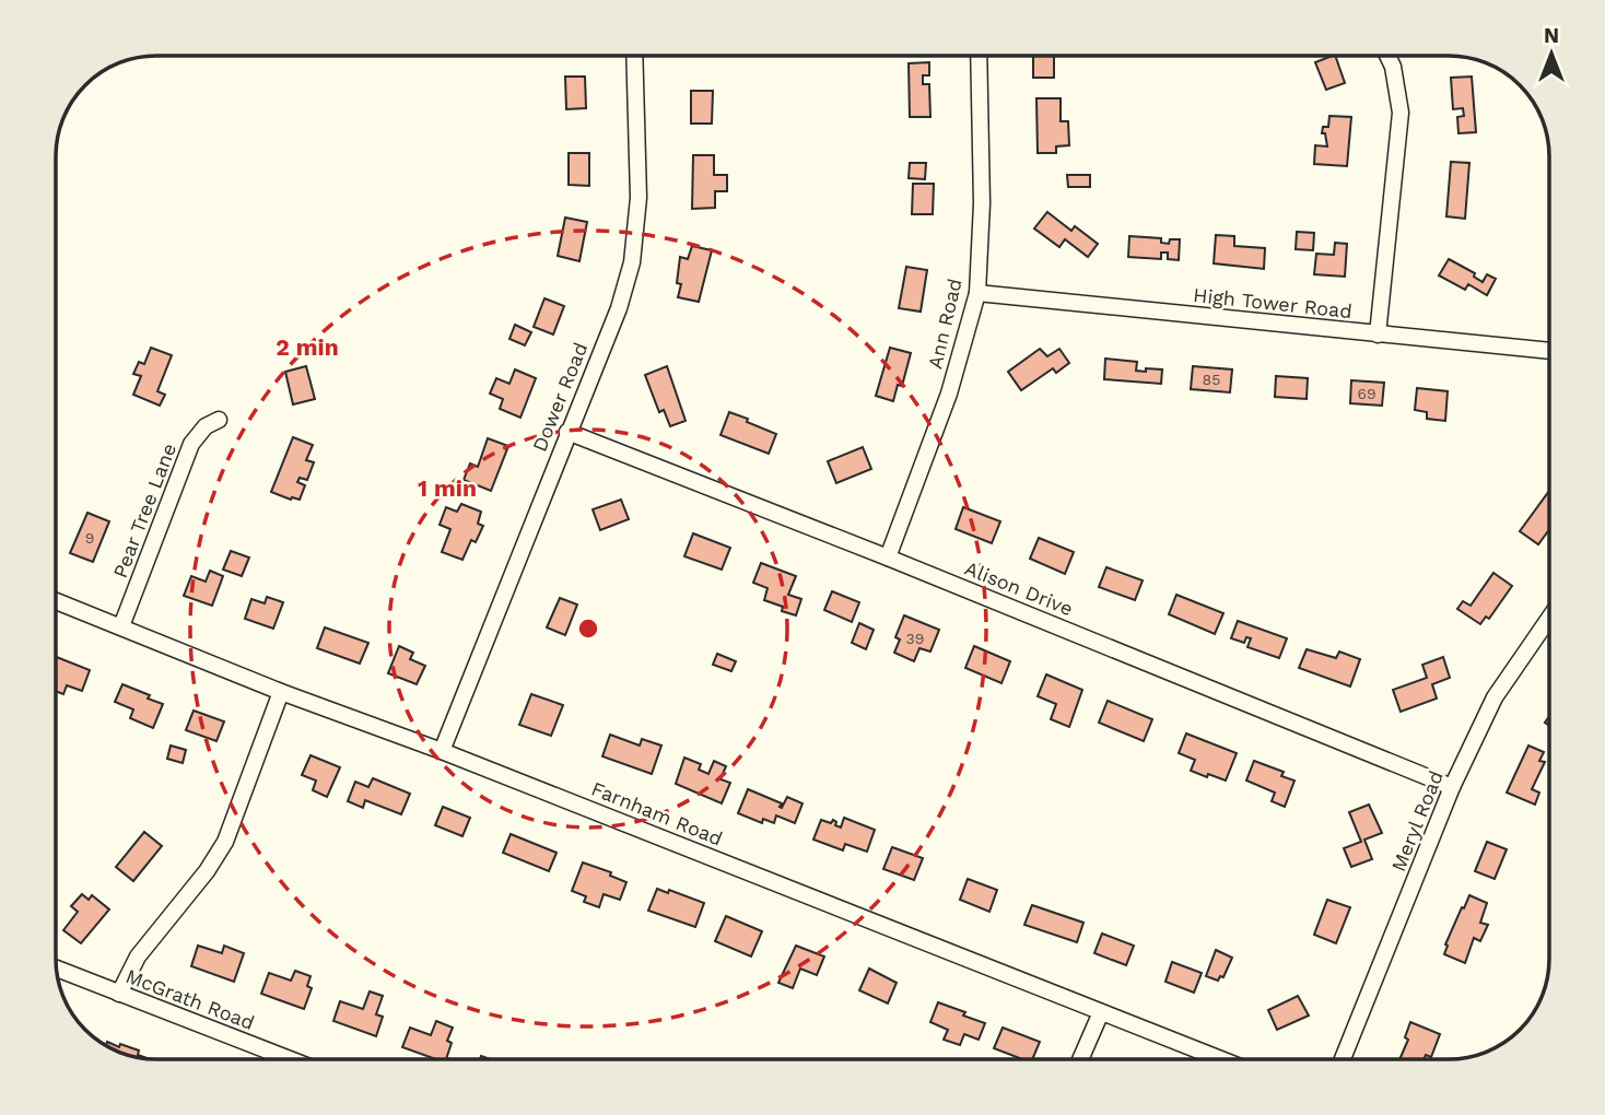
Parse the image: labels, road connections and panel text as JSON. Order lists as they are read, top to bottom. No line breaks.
{"streets":{"street":["High Tower Road","Ann Road","Dower Road","Pear Tree Lane","Alison Drive","Farnham Road","Meryl Road","McGrath Road"]},"crossings":[["High Tower Road","Ann Road"],["Ann Road","Alison Drive"],["Dower Road","Alison Drive"],["Dower Road","Farnham Road"],["Pear Tree Lane","Farnham Road"],["Alison Drive","Meryl Road"]],"house_numbers":["85","69","9","39"],"north":"top","rings":["2 min","1 min"]}
